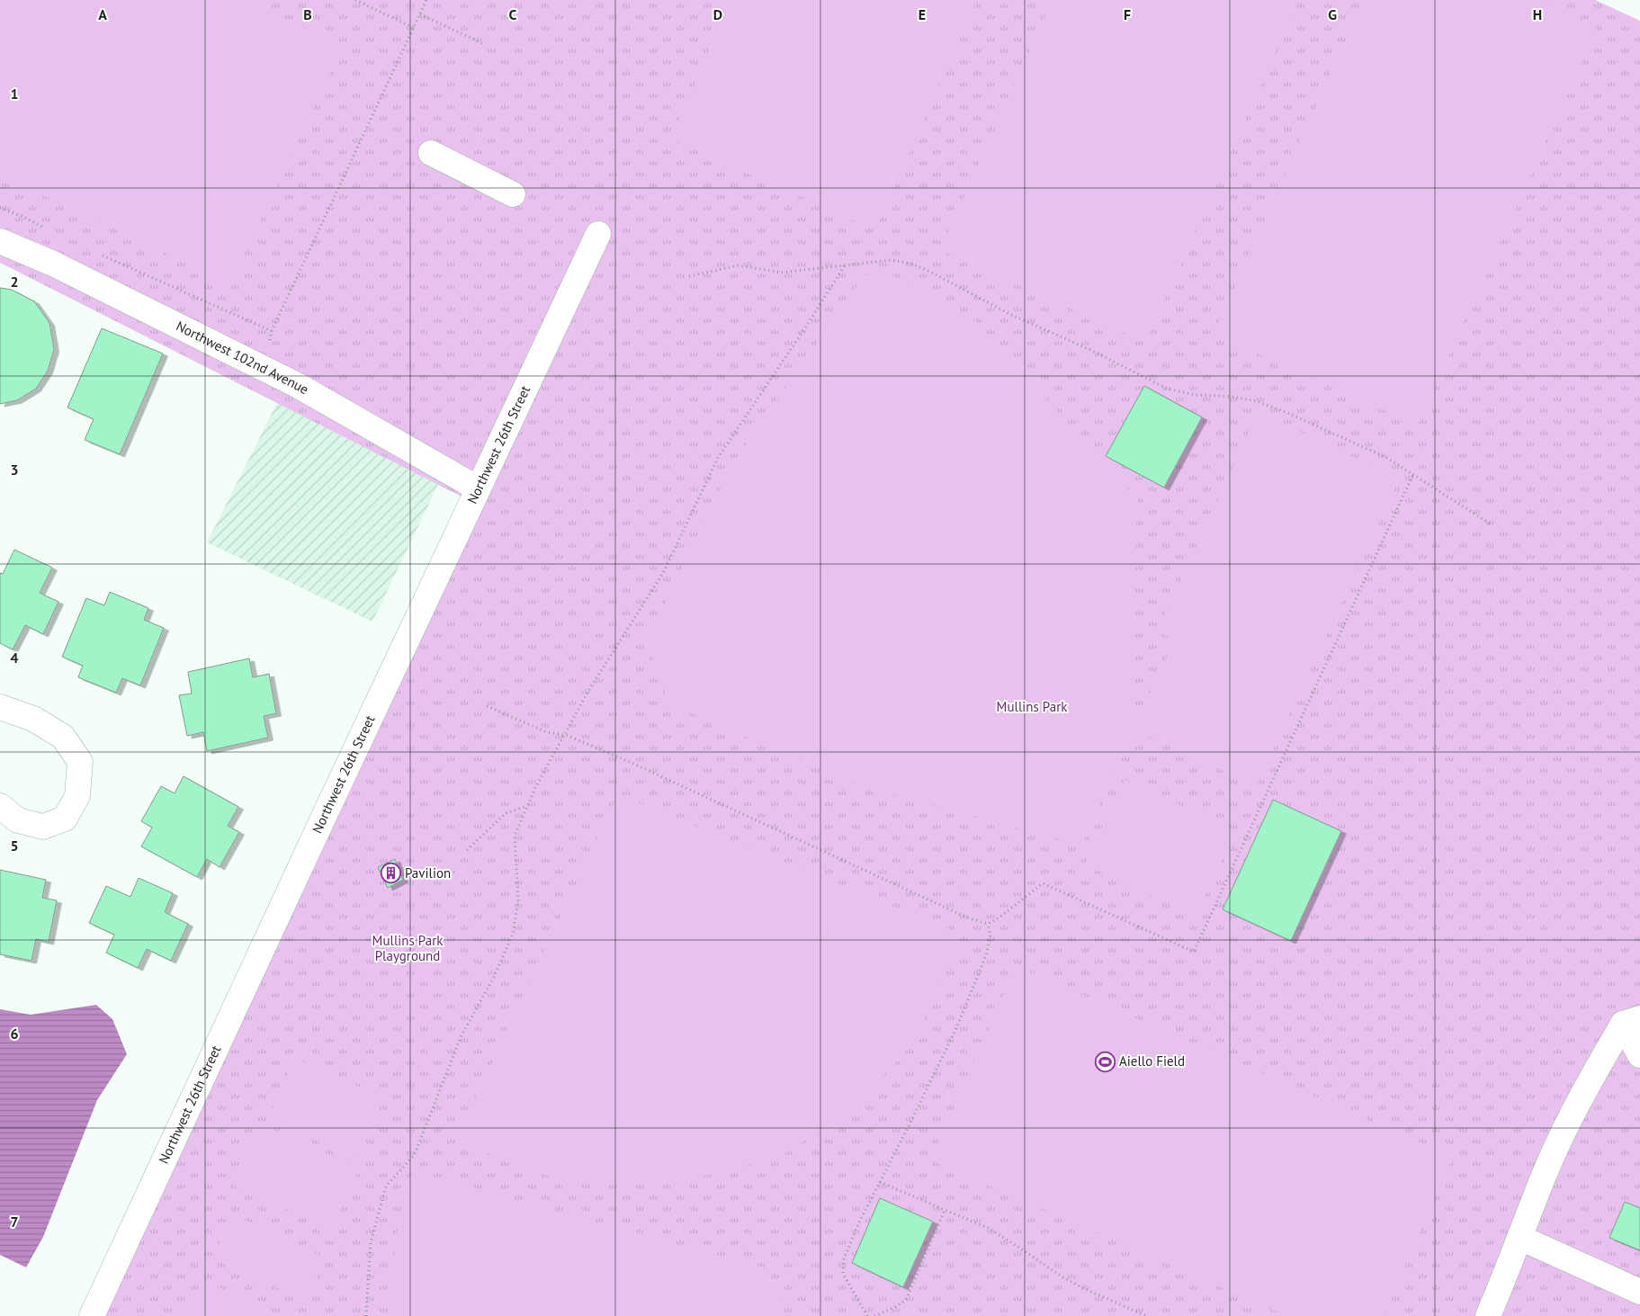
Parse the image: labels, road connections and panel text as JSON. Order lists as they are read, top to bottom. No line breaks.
{"streets":{"street":["Northwest 102nd Avenue","Northwest 26th Street"]},"crossings":[["Northwest 102nd Avenue","Northwest 26th Street"]],"parks":["Mullins Park","Mullins Park Playground"],"places":{"building":["Pavilion"],"sports":["Aiello Field"]},"grid":{"columns":["A","B","C","D","E","F","G","H"],"rows":["1","2","3","4","5","6","7"]}}
